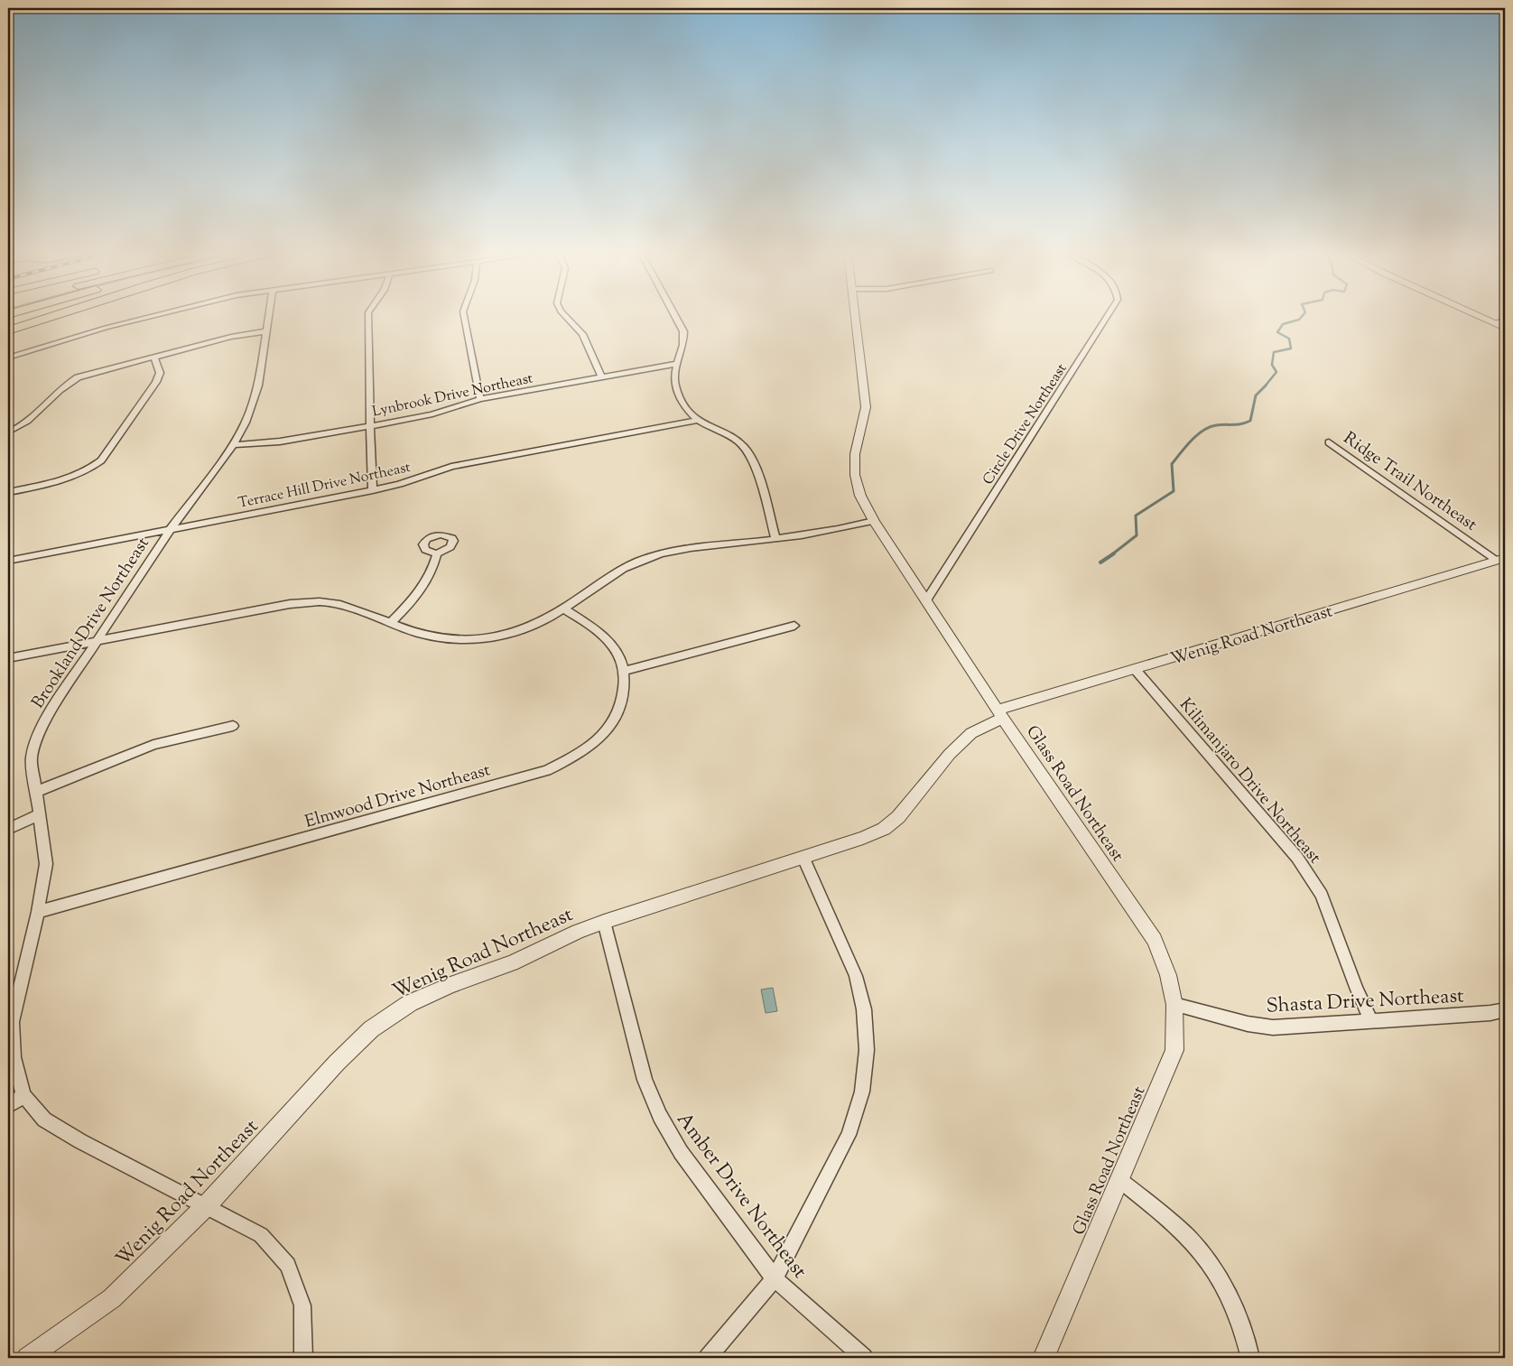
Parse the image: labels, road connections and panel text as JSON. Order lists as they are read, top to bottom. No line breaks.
{"streets":{"street":["Lynbrook Drive Northeast","Circle Drive Northeast","Ridge Trail Northeast","Terrace Hill Drive Northeast","Brookland Drive Northeast","Wenig Road Northeast","Kilimanjaro Drive Northeast","Glass Road Northeast","Elmwood Drive Northeast","Shasta Drive Northeast","Amber Drive Northeast"]},"crossings":[["Lynbrook Drive Northeast","Brookland Drive Northeast"],["Circle Drive Northeast","Glass Road Northeast"],["Ridge Trail Northeast","Wenig Road Northeast"],["Terrace Hill Drive Northeast","Brookland Drive Northeast"],["Brookland Drive Northeast","Wenig Road Northeast"],["Brookland Drive Northeast","Elmwood Drive Northeast"],["Wenig Road Northeast","Kilimanjaro Drive Northeast"],["Wenig Road Northeast","Glass Road Northeast"],["Wenig Road Northeast","Amber Drive Northeast"],["Kilimanjaro Drive Northeast","Shasta Drive Northeast"],["Glass Road Northeast","Shasta Drive Northeast"]]}
